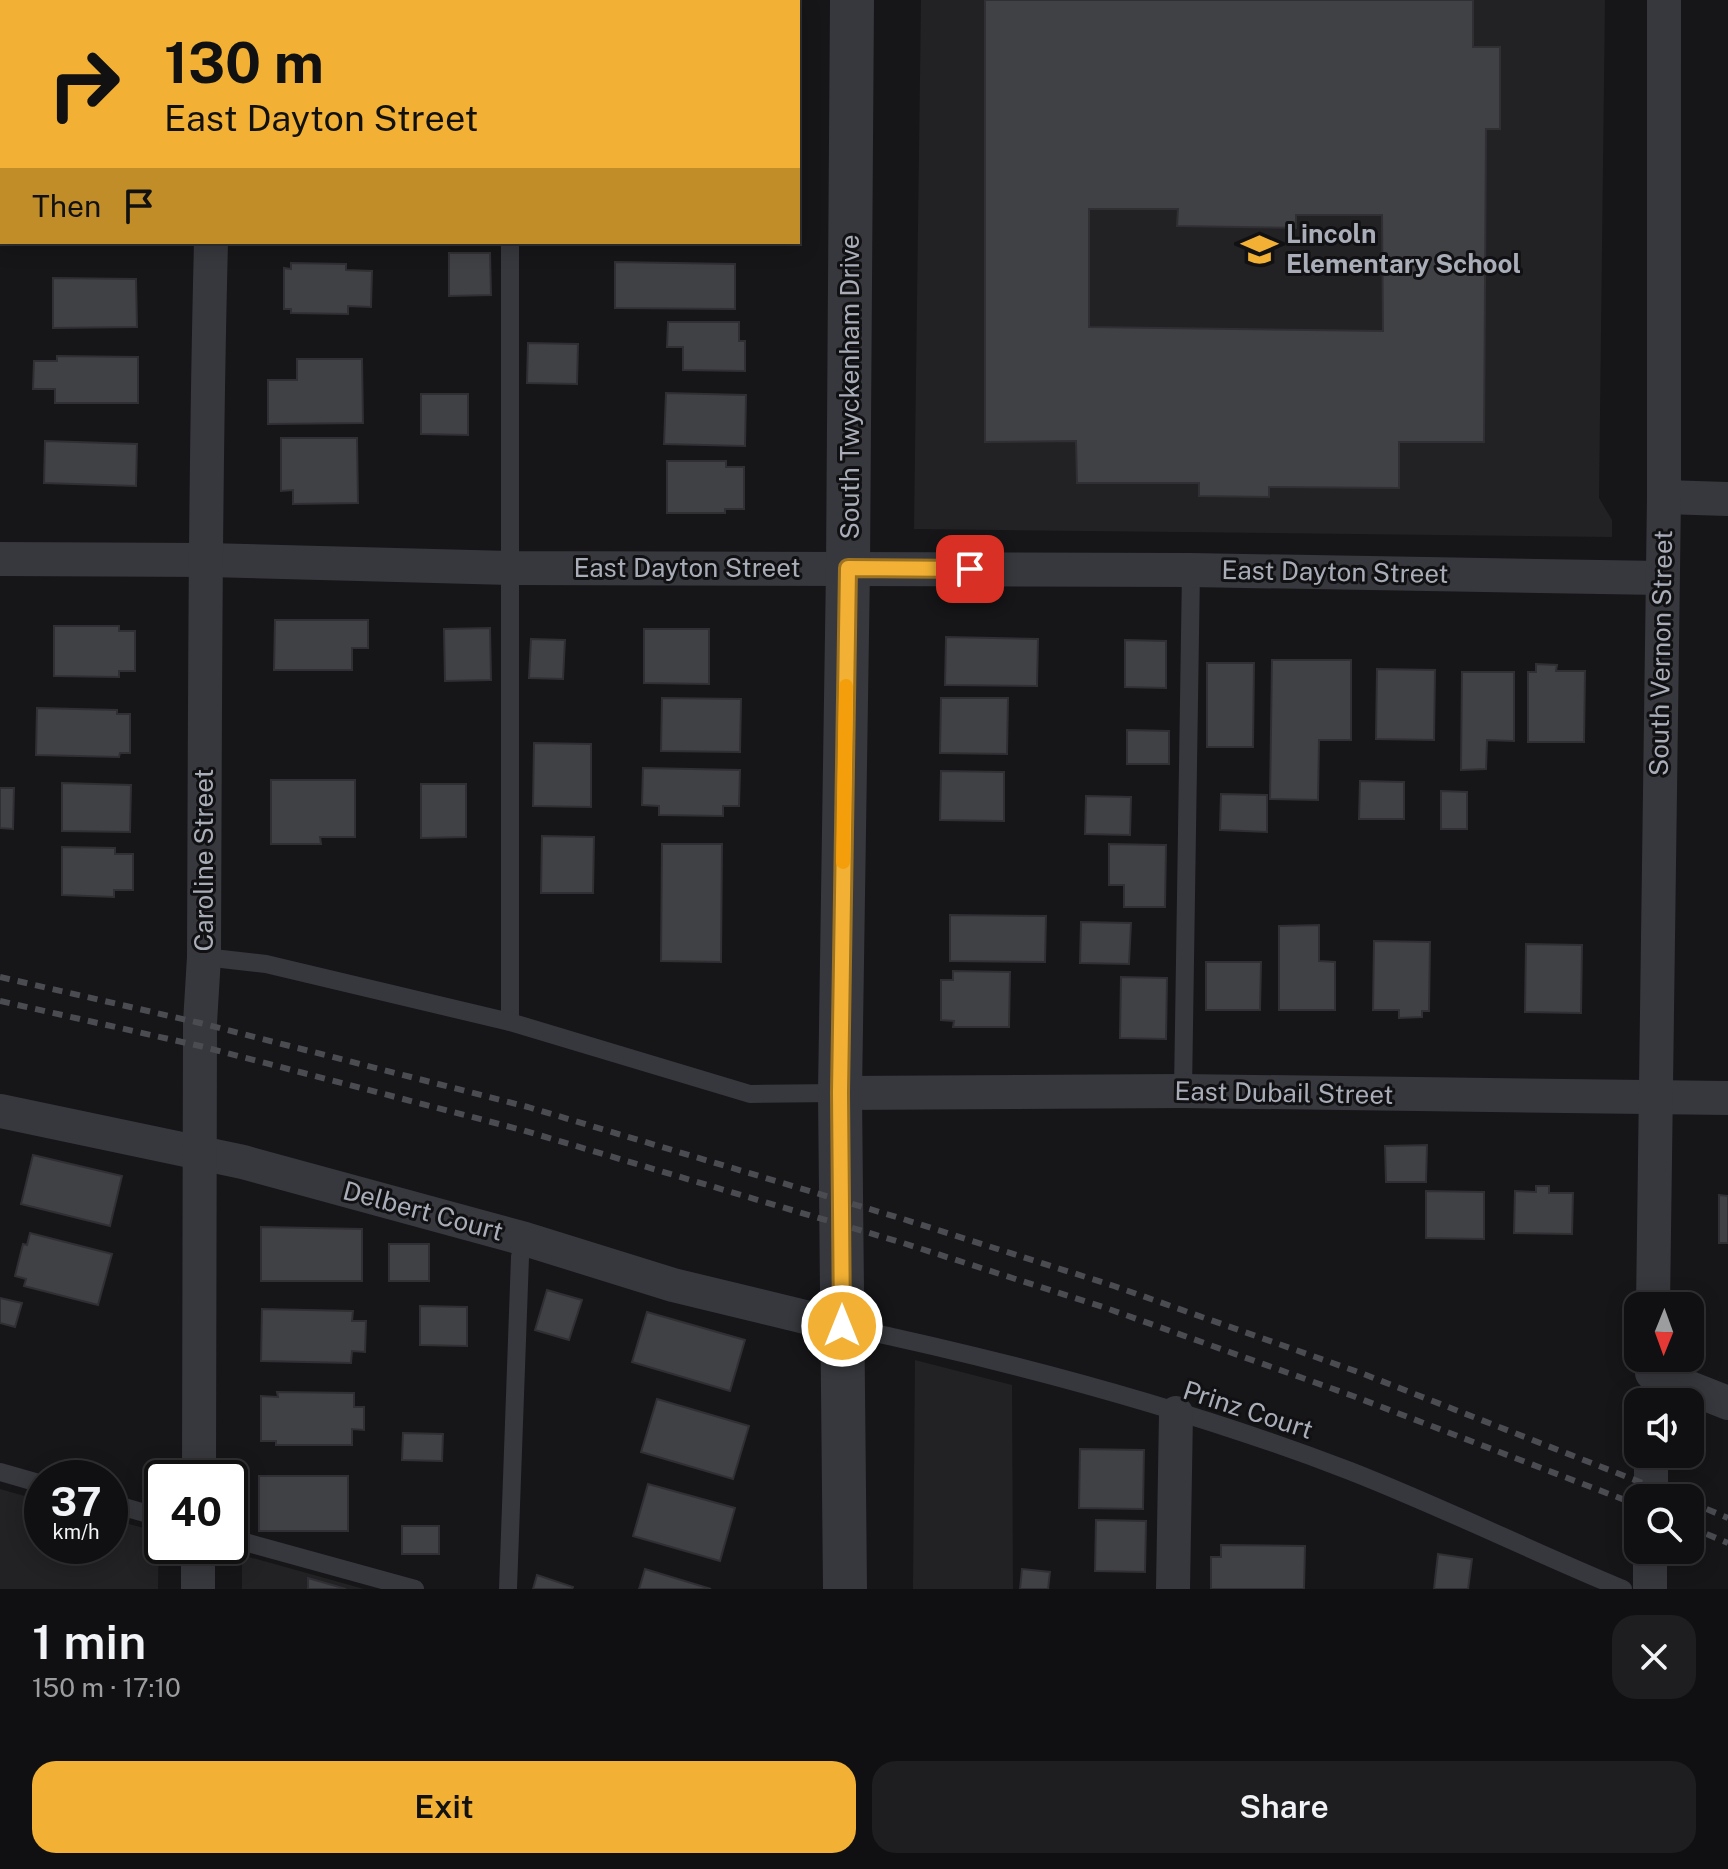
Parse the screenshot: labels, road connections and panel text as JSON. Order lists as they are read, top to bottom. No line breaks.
{"streets":{"street":["South Twyckenham Drive","East Dayton Street","South Vernon Street","Caroline Street","East Dubail Street","Delbert Court"],"lane":["Prinz Court"]},"crossings":[["South Twyckenham Drive","East Dayton Street"],["South Twyckenham Drive","East Dubail Street"],["South Twyckenham Drive","Delbert Court"],["South Twyckenham Drive","Prinz Court"],["East Dayton Street","South Vernon Street"],["East Dayton Street","Caroline Street"],["South Vernon Street","East Dubail Street"],["Caroline Street","Delbert Court"],["Delbert Court","Prinz Court"]],"places":{"school or university":["Lincoln Elementary School"]},"north":"bottom","page":{"turn":["130 m","East Dayton Street"],"then":"Then","speed":"37 km/h","limit":"40","heading":["1 min","150 m · 17:10"],"buttons":["Exit","Share"]}}
